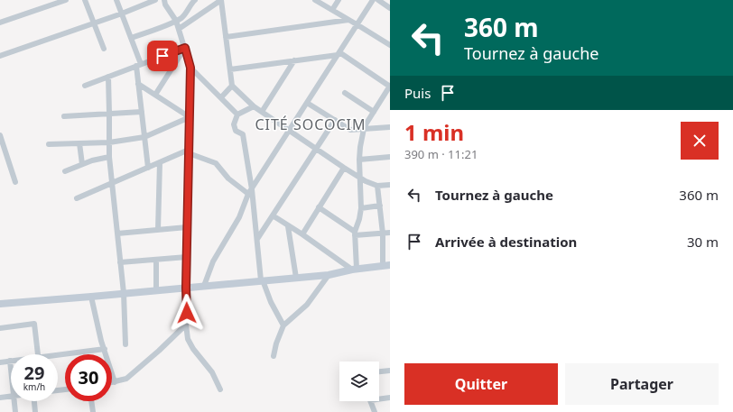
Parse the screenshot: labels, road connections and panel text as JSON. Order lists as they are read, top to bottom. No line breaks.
{"districts":["CITÉ SOCOCIM"],"page":{"turn":["360 m","Tournez à gauche"],"then":"Puis","heading":["1 min","390 m · 11:21"],"list":[{"name":"Tournez à gauche","value":"360 m"},{"name":"Arrivée à destination","value":"30 m"}],"speed":"29 km/h","limit":"30","buttons":["Quitter","Partager"]}}
